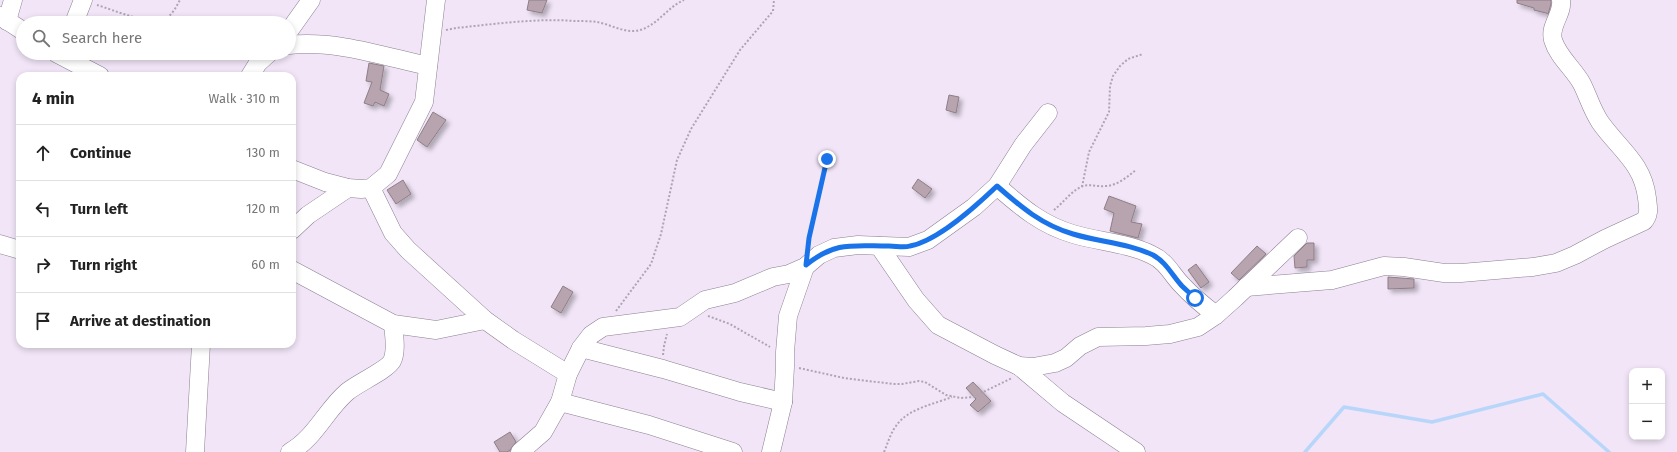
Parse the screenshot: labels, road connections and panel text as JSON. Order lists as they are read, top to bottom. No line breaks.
{"page":{"search":"Search here","heading":["4 min","Walk · 310 m"],"list":[["Continue","130 m"],["Turn left","120 m"],["Turn right","60 m"],"Arrive at destination"],"map_buttons":["+","−"]}}
